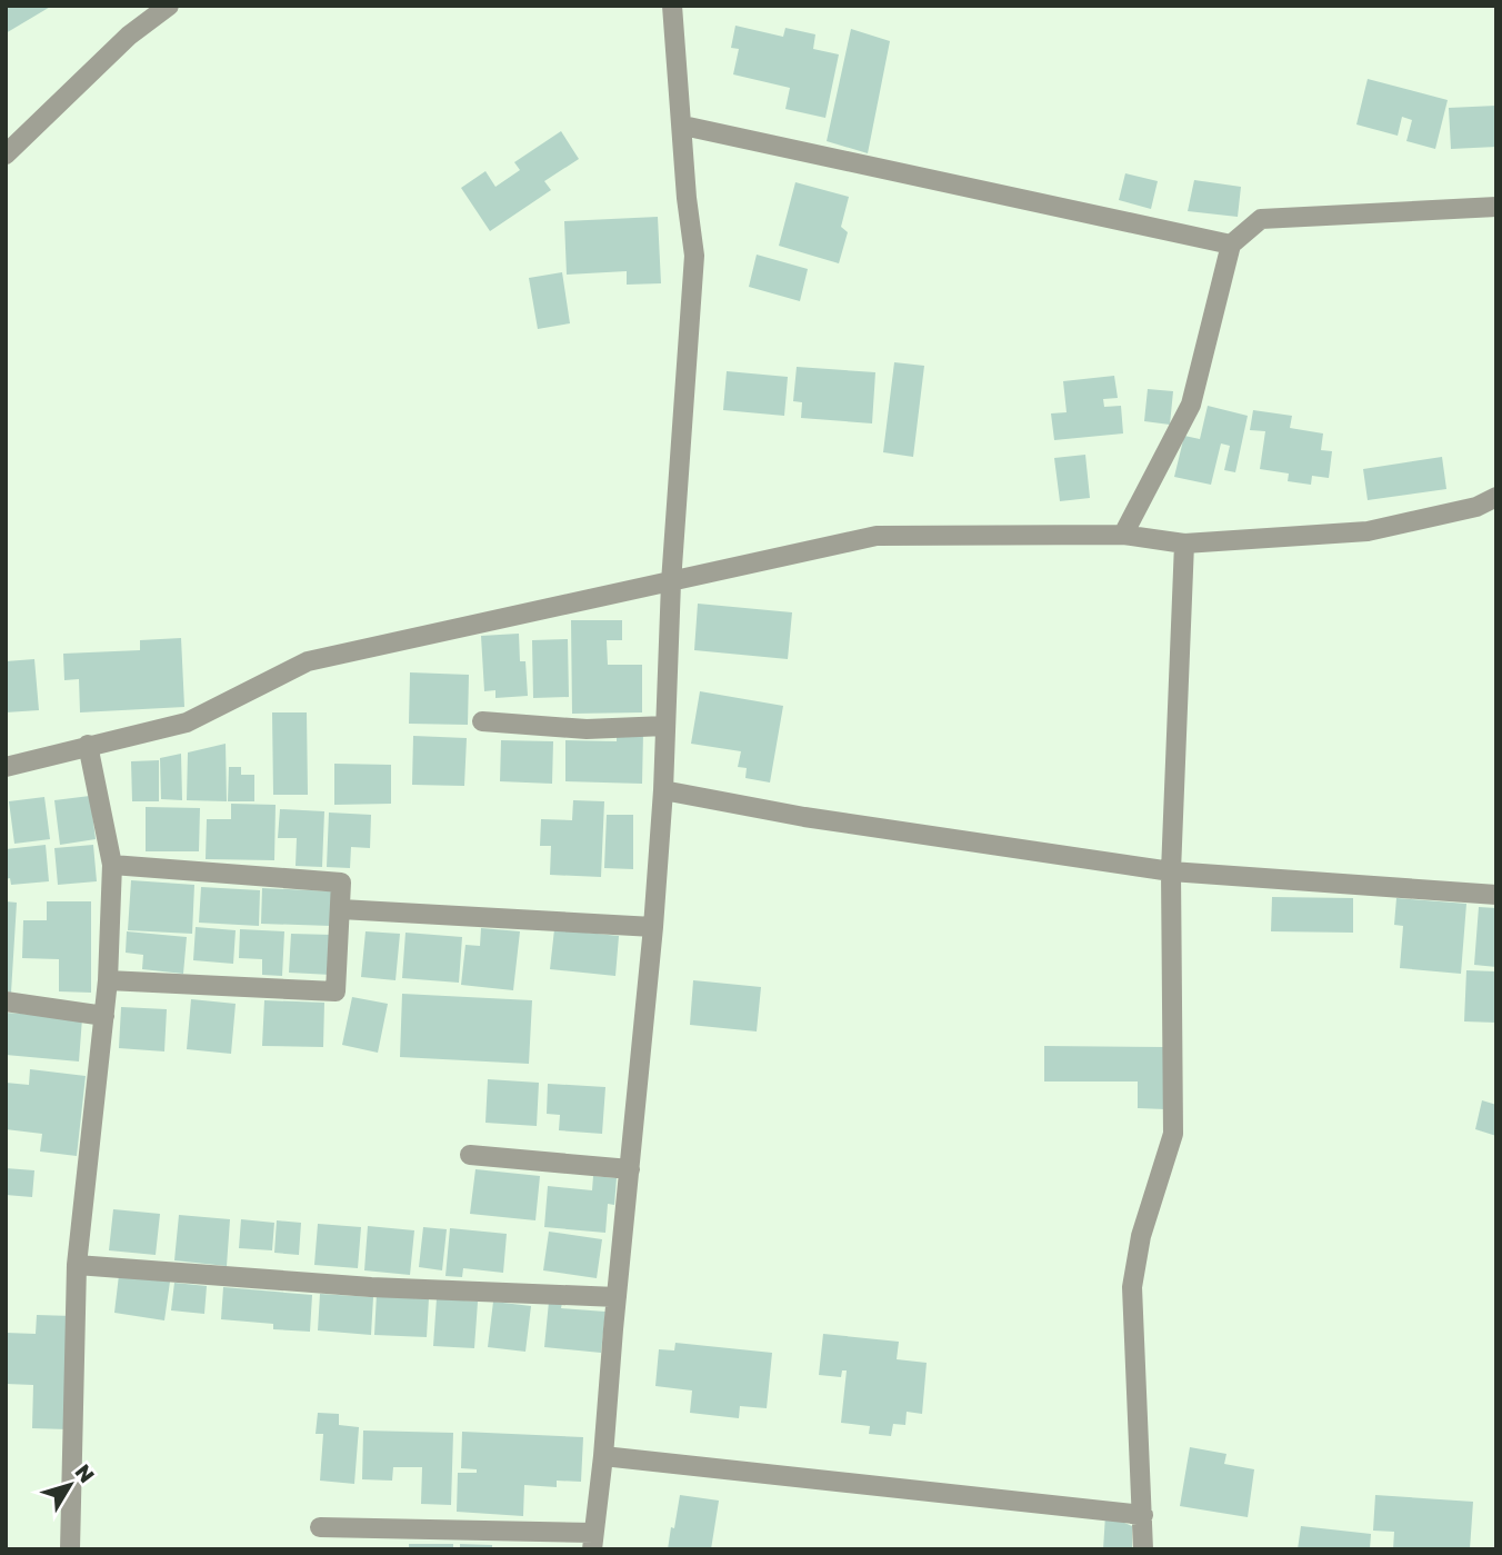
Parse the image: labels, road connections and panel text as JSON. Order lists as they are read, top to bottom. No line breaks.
{"north":"top right"}
